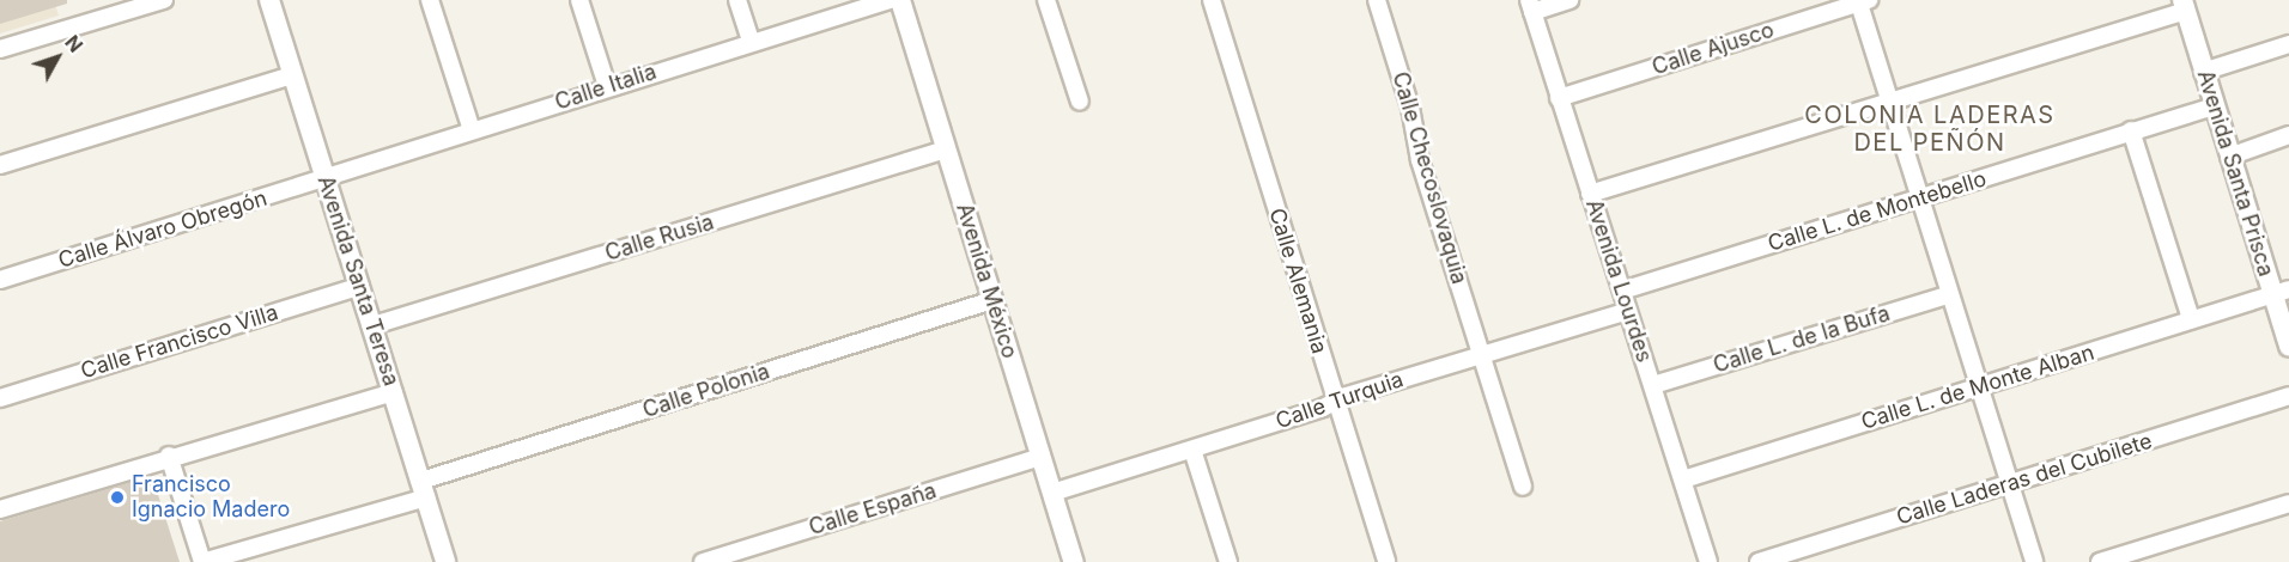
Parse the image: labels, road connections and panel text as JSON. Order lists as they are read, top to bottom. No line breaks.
{"streets":{"street":["Calle Ajusco","Calle Italia","Avenida Santa Prisca","Calle Checoslovaquia","Calle L. de Montebello","Calle Álvaro Obregón","Calle Rusia","Avenida Santa Teresa","Avenida México","Calle Alemania","Avenida Lourdes","Calle L. de la Bufa","Calle Francisco Villa","Calle L. de Monte Alban","Calle Polonia","Calle Turquia","Calle Laderas del Cubilete","Calle España"]},"crossings":[["Calle Ajusco","Avenida Lourdes"],["Calle Italia","Calle Álvaro Obregón"],["Calle Italia","Avenida Santa Teresa"],["Avenida Santa Prisca","Calle L. de Montebello"],["Avenida Santa Prisca","Calle L. de Monte Alban"],["Calle Checoslovaquia","Calle Turquia"],["Calle L. de Montebello","Avenida Lourdes"],["Calle Álvaro Obregón","Avenida Santa Teresa"],["Calle Rusia","Avenida Santa Teresa"],["Calle Rusia","Avenida México"],["Avenida Santa Teresa","Calle Francisco Villa"],["Avenida Santa Teresa","Calle Polonia"],["Avenida México","Calle Polonia"],["Avenida México","Calle Turquia"],["Avenida México","Calle España"],["Calle Alemania","Calle Turquia"],["Avenida Lourdes","Calle L. de la Bufa"],["Avenida Lourdes","Calle L. de Monte Alban"],["Avenida Lourdes","Calle Turquia"]],"districts":["COLONIA LADERAS DEL PEÑÓN"],"places":["Francisco Ignacio Madero"],"north":"top right"}
